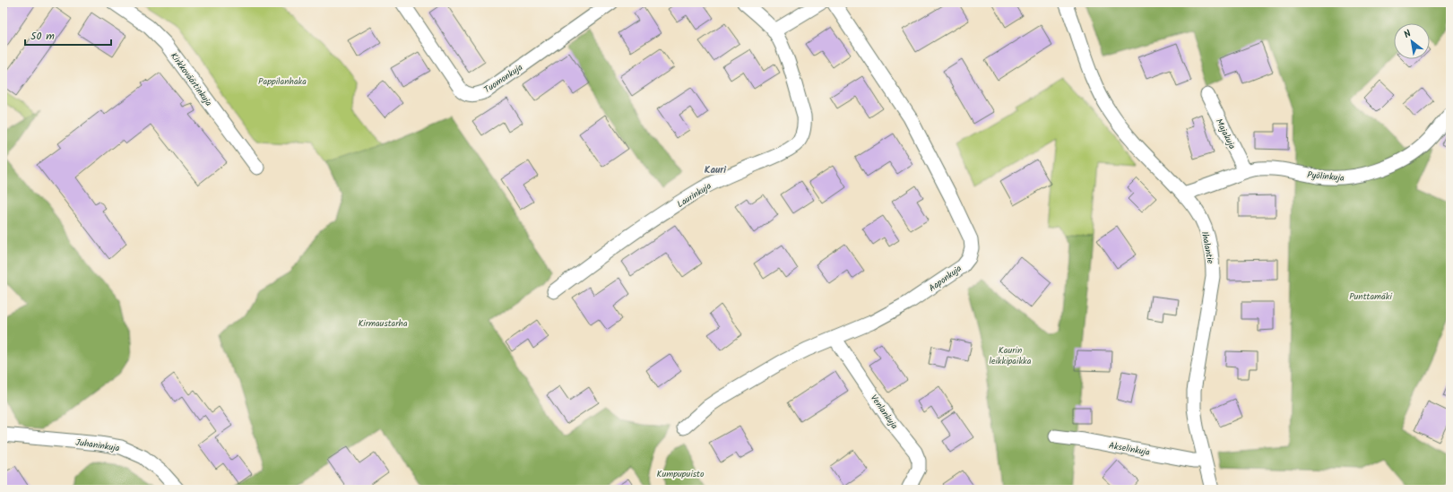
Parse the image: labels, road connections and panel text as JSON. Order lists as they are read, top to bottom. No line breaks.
{"streets":{"street":["Tuomonkuja","Kirkkoväärtinkuja","Majakuja","Pyölinkuja","Laurinkuja","Ihalantie","Aaponkuja","Venlankuja","Juhaninkuja","Akselinkuja"]},"crossings":[["Majakuja","Pyölinkuja"],["Pyölinkuja","Ihalantie"],["Ihalantie","Akselinkuja"],["Aaponkuja","Venlankuja"]],"districts":["Kauri"],"parks":["Pappilanhaka","Punttamäki","Kirmaustarha","Kaurin leikkipaikka","Kumpupuisto"],"scale_bar":"50 m","north":"top left"}
